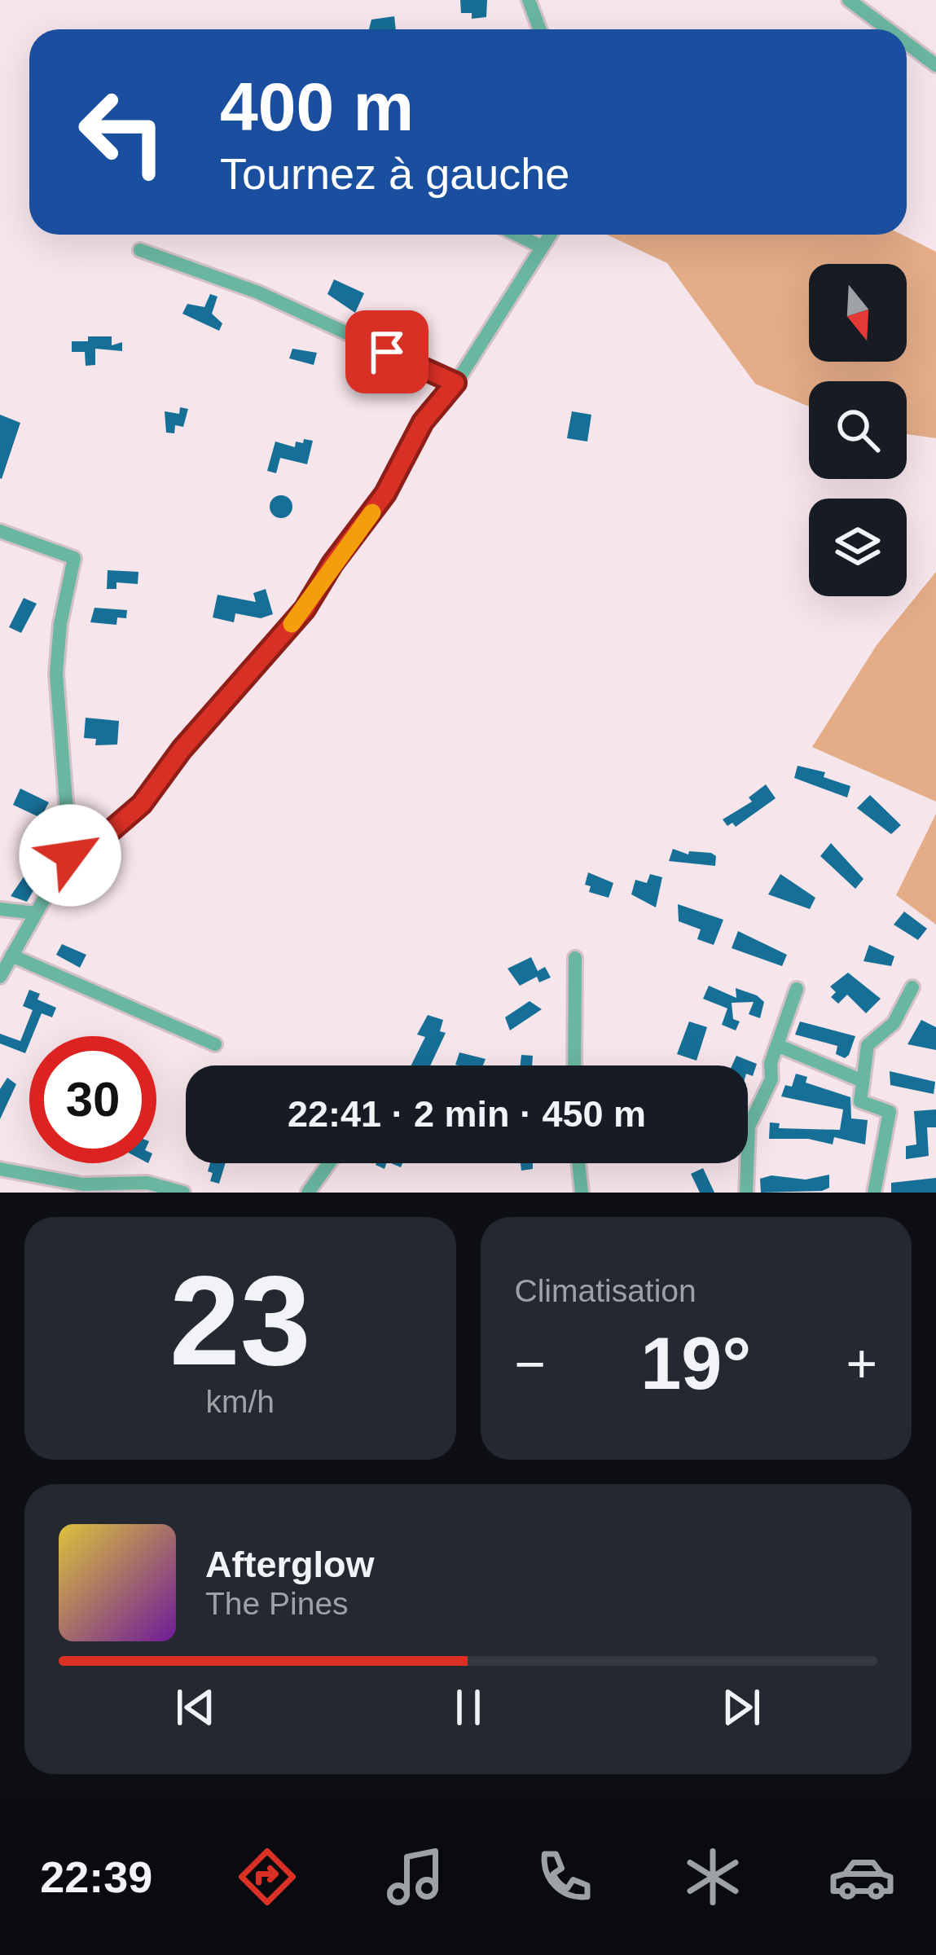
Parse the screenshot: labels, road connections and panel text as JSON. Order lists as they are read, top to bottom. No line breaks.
{"north":"bottom","page":{"turn":["400 m","Tournez à gauche"],"limit":"30","trip":"22:41 · 2 min · 450 m","tile":[["23","km/h"],"Climatisation"],"heat":["−","19°","+"],"song":["Afterglow","The Pines"],"tabs":"22:39"}}
